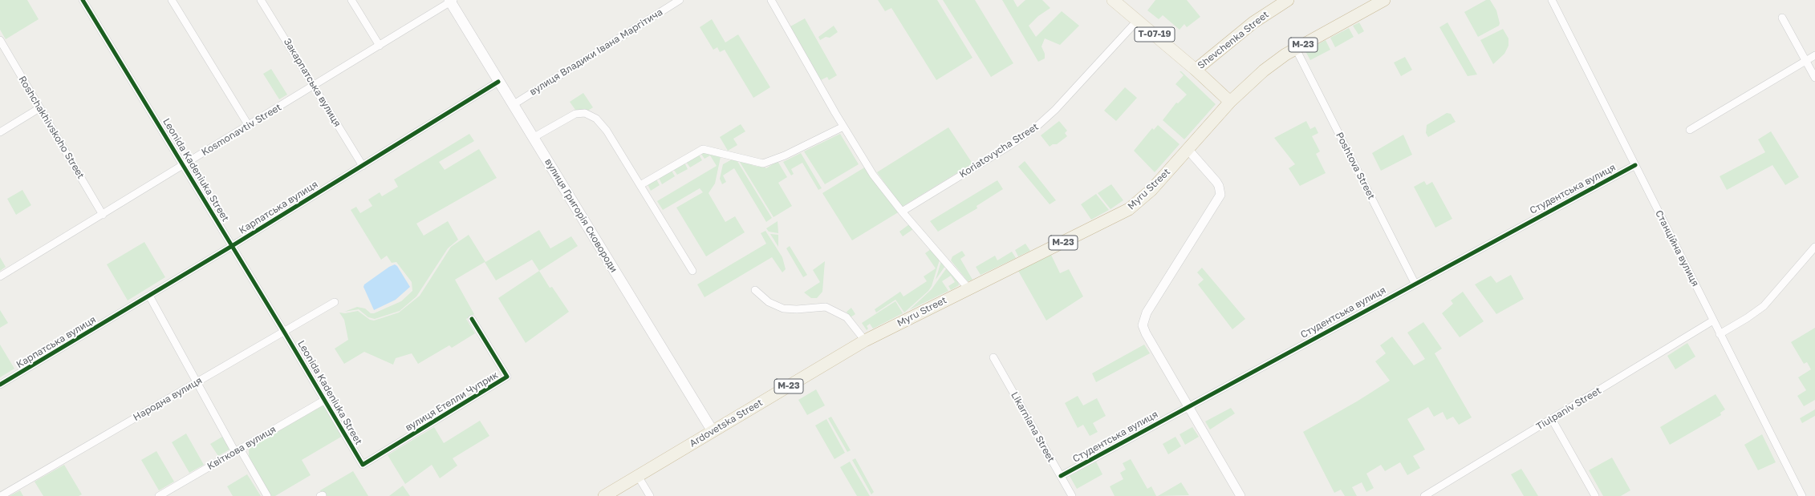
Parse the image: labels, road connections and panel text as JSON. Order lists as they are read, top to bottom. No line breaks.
{"streets":{"highway":["Shevchenka Street","М-23","Myru Street","Ardovetska Street"],"main road":["Т-07-19","вулиця Григорія Сковороди"],"street":["вулиця Владики Івана Маргітича","Закарпатська вулиця","Roshchakhivskoho Street","Kosmonavtiv Street","Koriatovycha Street","Poshtova Street","Leonida Kadeniuka Street","Студентська вулиця","Карпатська вулиця","Станційна вулиця","Народна вулиця","вулиця Етелли Чуприк","Tiulpaniv Street","Likarniana Street","Квіткова вулиця"]},"crossings":[["Т-07-19","Shevchenka Street"],["Т-07-19","Koriatovycha Street"],["вулиця Владики Івана Маргітича","вулиця Григорія Сковороди"],["Закарпатська вулиця","Kosmonavtiv Street"],["Закарпатська вулиця","Карпатська вулиця"],["Roshchakhivskoho Street","Kosmonavtiv Street"],["Kosmonavtiv Street","Leonida Kadeniuka Street"],["Kosmonavtiv Street","вулиця Григорія Сковороди"],["Poshtova Street","Myru Street"],["Poshtova Street","Студентська вулиця"],["Leonida Kadeniuka Street","Карпатська вулиця"],["Leonida Kadeniuka Street","Народна вулиця"],["Leonida Kadeniuka Street","вулиця Етелли Чуприк"],["Leonida Kadeniuka Street","Квіткова вулиця"],["Myru Street","Ardovetska Street"],["Студентська вулиця","Станційна вулиця"],["Студентська вулиця","Likarniana Street"],["Карпатська вулиця","вулиця Григорія Сковороди"],["вулиця Григорія Сковороди","Ardovetska Street"],["Станційна вулиця","Tiulpaniv Street"]]}
